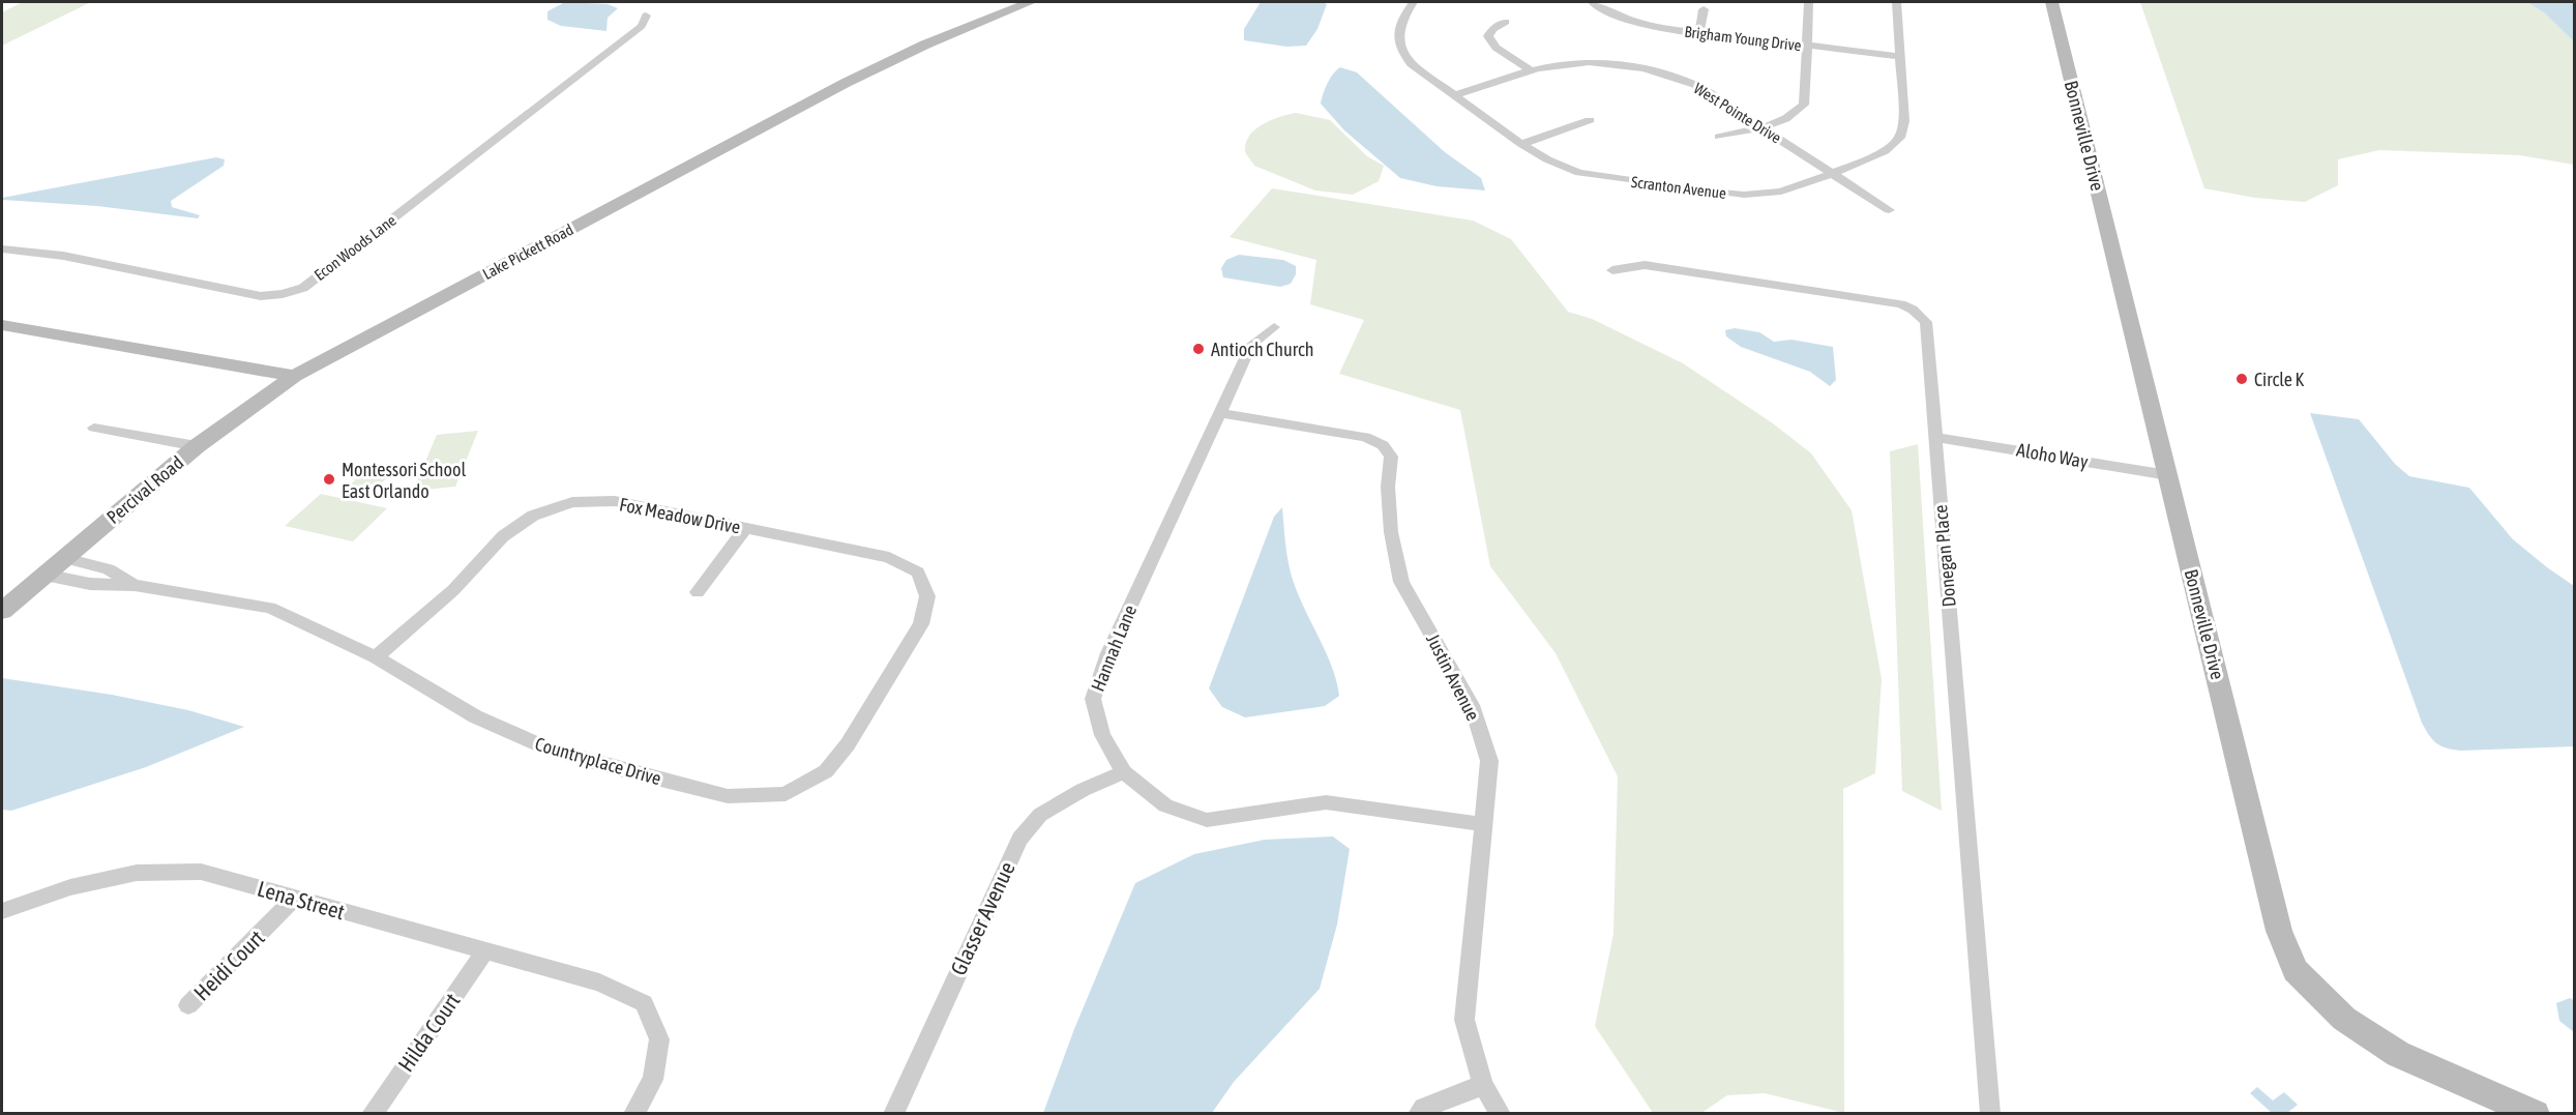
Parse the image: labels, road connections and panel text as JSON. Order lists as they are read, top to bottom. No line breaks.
{"streets":{"street":["Brigham Young Drive","West Pointe Drive","Bonneville Drive","Scranton Avenue","Econ Woods Lane","Lake Pickett Road","Aloho Way","Percival Road","Fox Meadow Drive","Donegan Place","Hannah Lane","Justin Avenue","Countryplace Drive","Lena Street","Glasser Avenue","Heidi Court","Hilda Court"]},"crossings":[["Brigham Young Drive","Scranton Avenue"],["West Pointe Drive","Scranton Avenue"],["Bonneville Drive","Aloho Way"],["Lake Pickett Road","Percival Road"],["Aloho Way","Donegan Place"],["Percival Road","Countryplace Drive"],["Fox Meadow Drive","Countryplace Drive"],["Hannah Lane","Justin Avenue"],["Hannah Lane","Glasser Avenue"],["Lena Street","Heidi Court"],["Lena Street","Hilda Court"]],"places":["Antioch Church","Circle K","Montessori School East Orlando"]}
